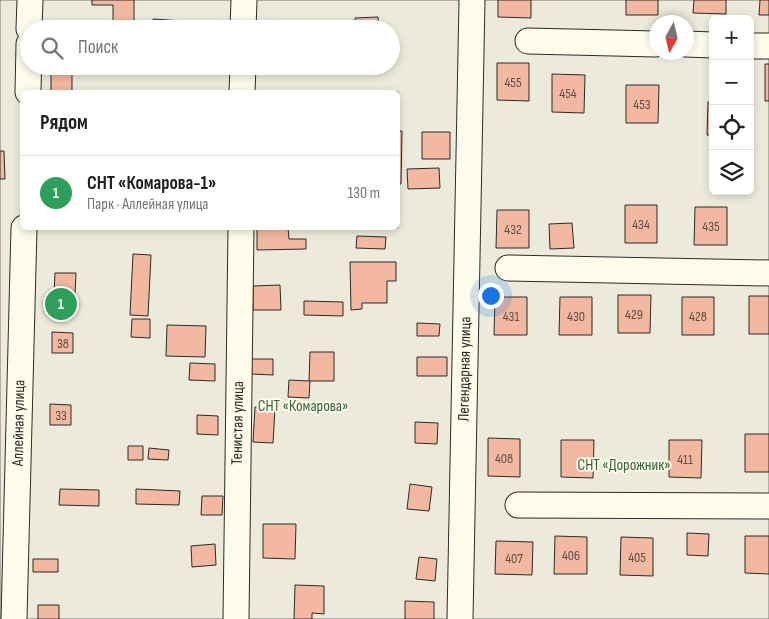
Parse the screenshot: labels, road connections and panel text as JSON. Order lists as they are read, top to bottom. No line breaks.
{"streets":{"street":["Легендарная улица","Аллейная улица","Тенистая улица"]},"parks":["СНТ «Комарова»","СНТ «Дорожник»"],"house_numbers":["455","454","453","434","435","432","429","431","430","428","38","33","408","411","406","405","407"],"north":"bottom","page":{"map_buttons":["+","−"],"search":"Поиск","heading":"Рядом","list":[{"mark":"1","name":"СНТ «Комарова-1»","note":"Парк · Аллейная улица","value":"130 m"}],"pins":"1"}}
